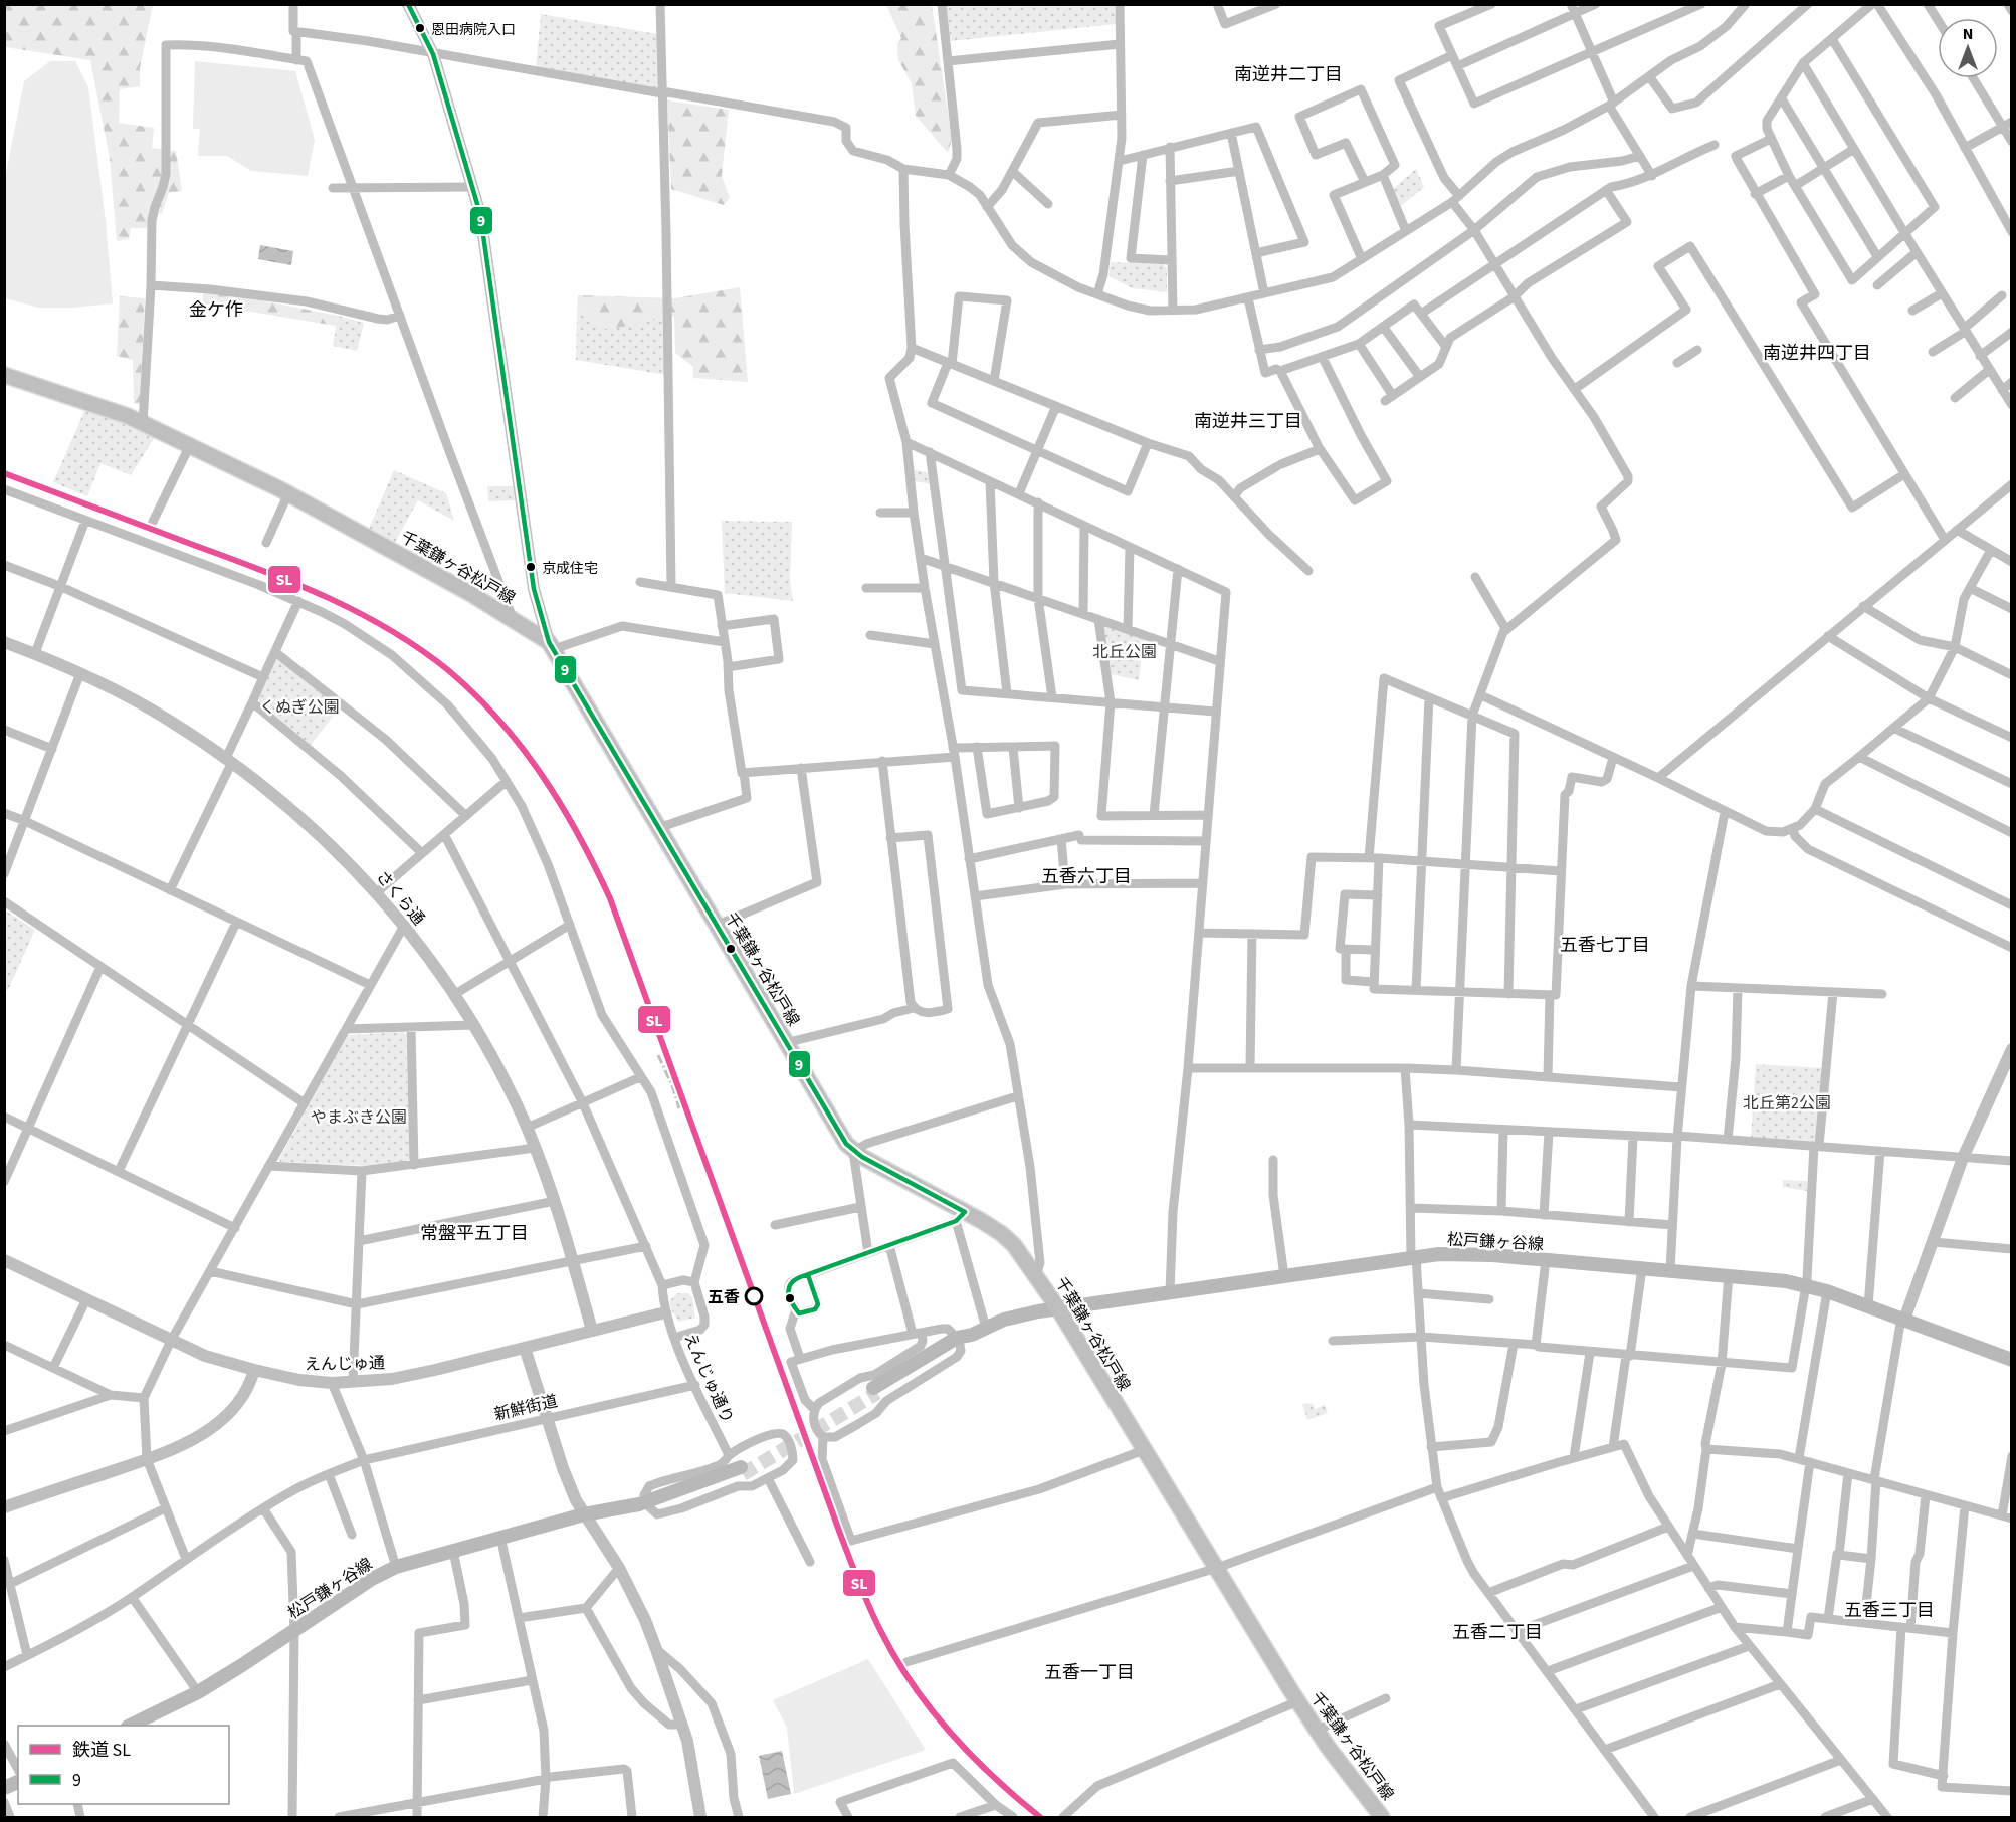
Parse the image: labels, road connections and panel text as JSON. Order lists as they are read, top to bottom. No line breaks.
{"streets":{"main road":["千葉鎌ヶ谷松戸線","松戸鎌ヶ谷線"],"street":["さくら通","えんじゅ通","えんじゅ通り","新鮮街道"]},"crossings":[["千葉鎌ヶ谷松戸線","松戸鎌ヶ谷線"],["さくら通","えんじゅ通"],["えんじゅ通","えんじゅ通り"],["えんじゅ通り","新鮮街道"]],"districts":["南逆井二丁目","金ケ作","南逆井四丁目","南逆井三丁目","五香六丁目","五香七丁目","常盤平五丁目","五香三丁目","五香二丁目","五香一丁目"],"parks":["北丘公園","くぬぎ公園","北丘第2公園","やまぶき公園"],"places":["恩田病院入口","京成住宅","五香"],"lines":["transit line 9","rail line SL"],"legend":["鉄道 SL","9"],"north":"top"}
